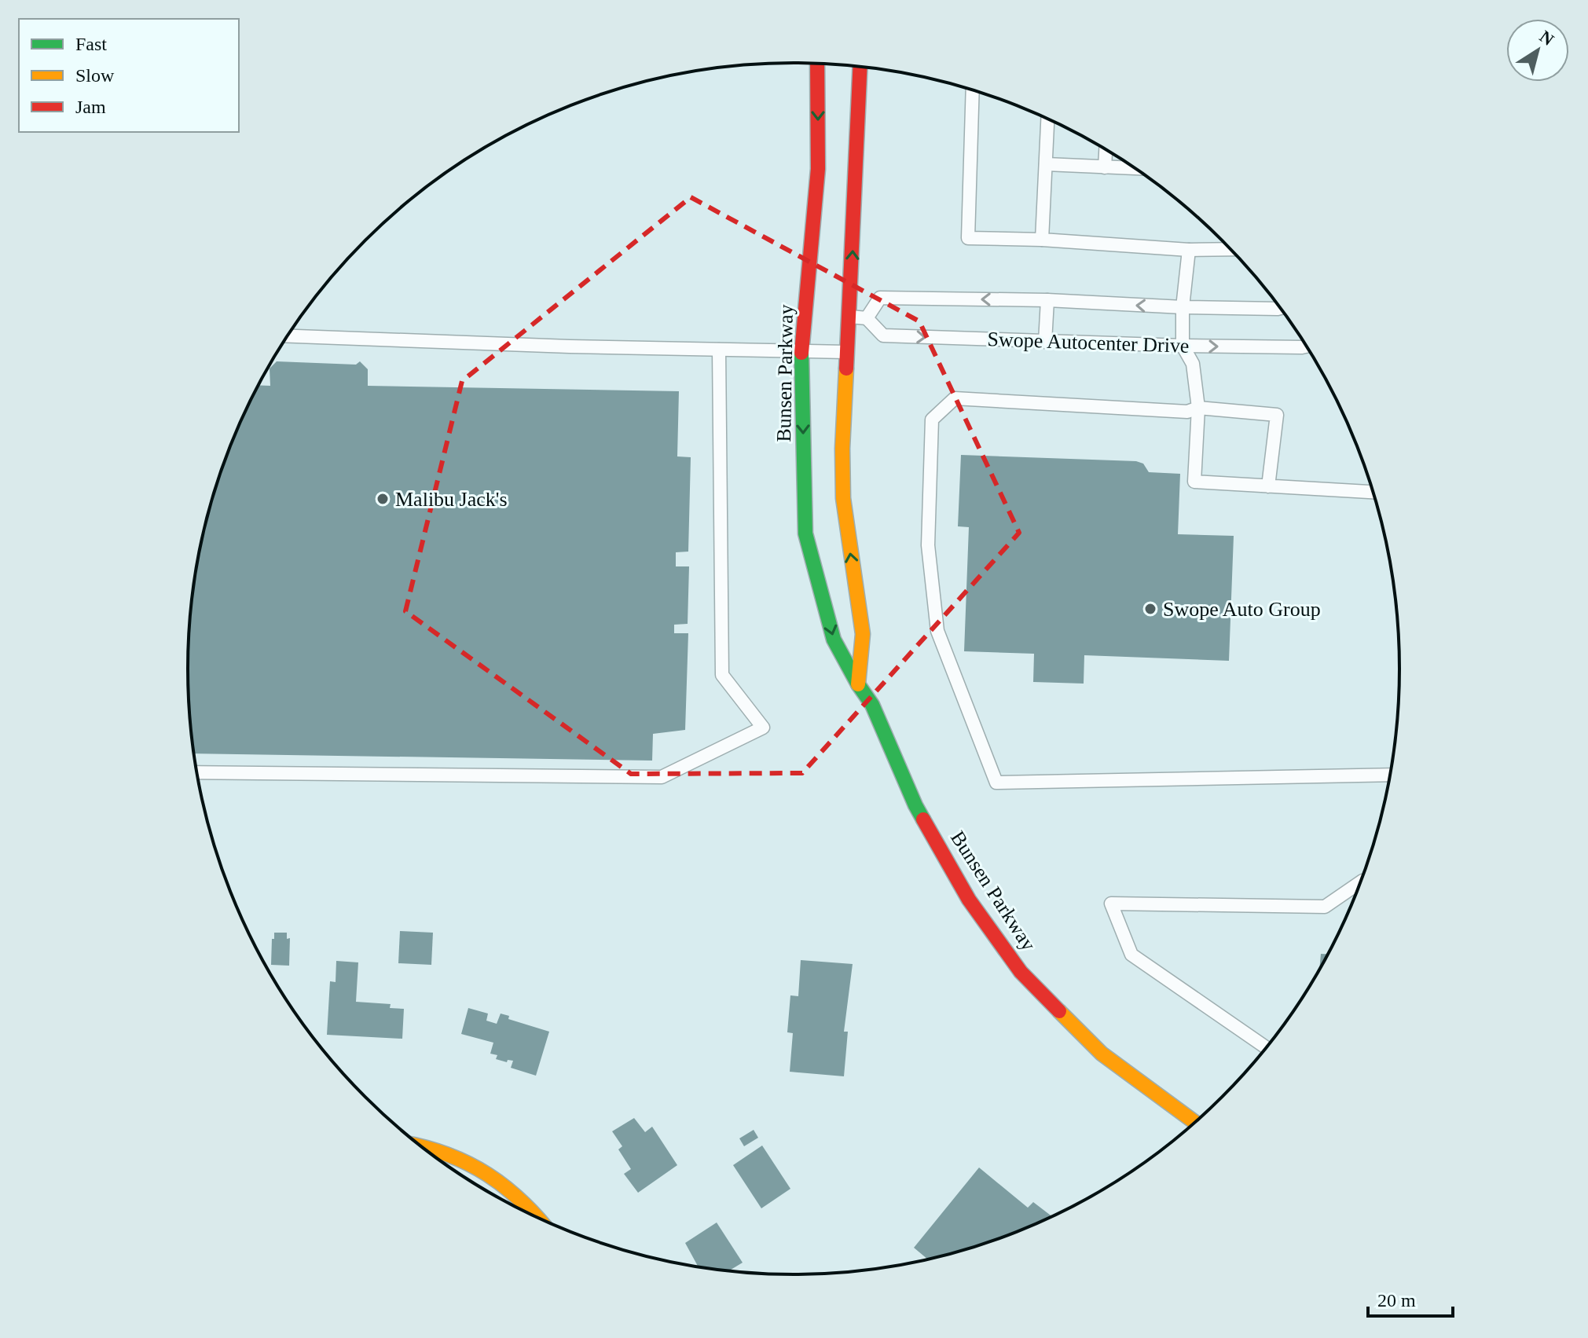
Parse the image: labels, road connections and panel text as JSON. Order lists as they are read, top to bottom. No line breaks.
{"streets":{"street":["Bunsen Parkway"],"lane":["Swope Autocenter Drive"]},"places":["Malibu Jack's","Swope Auto Group"],"legend":["Fast","Slow","Jam"],"scale_bar":"20 m","north":"top right"}
